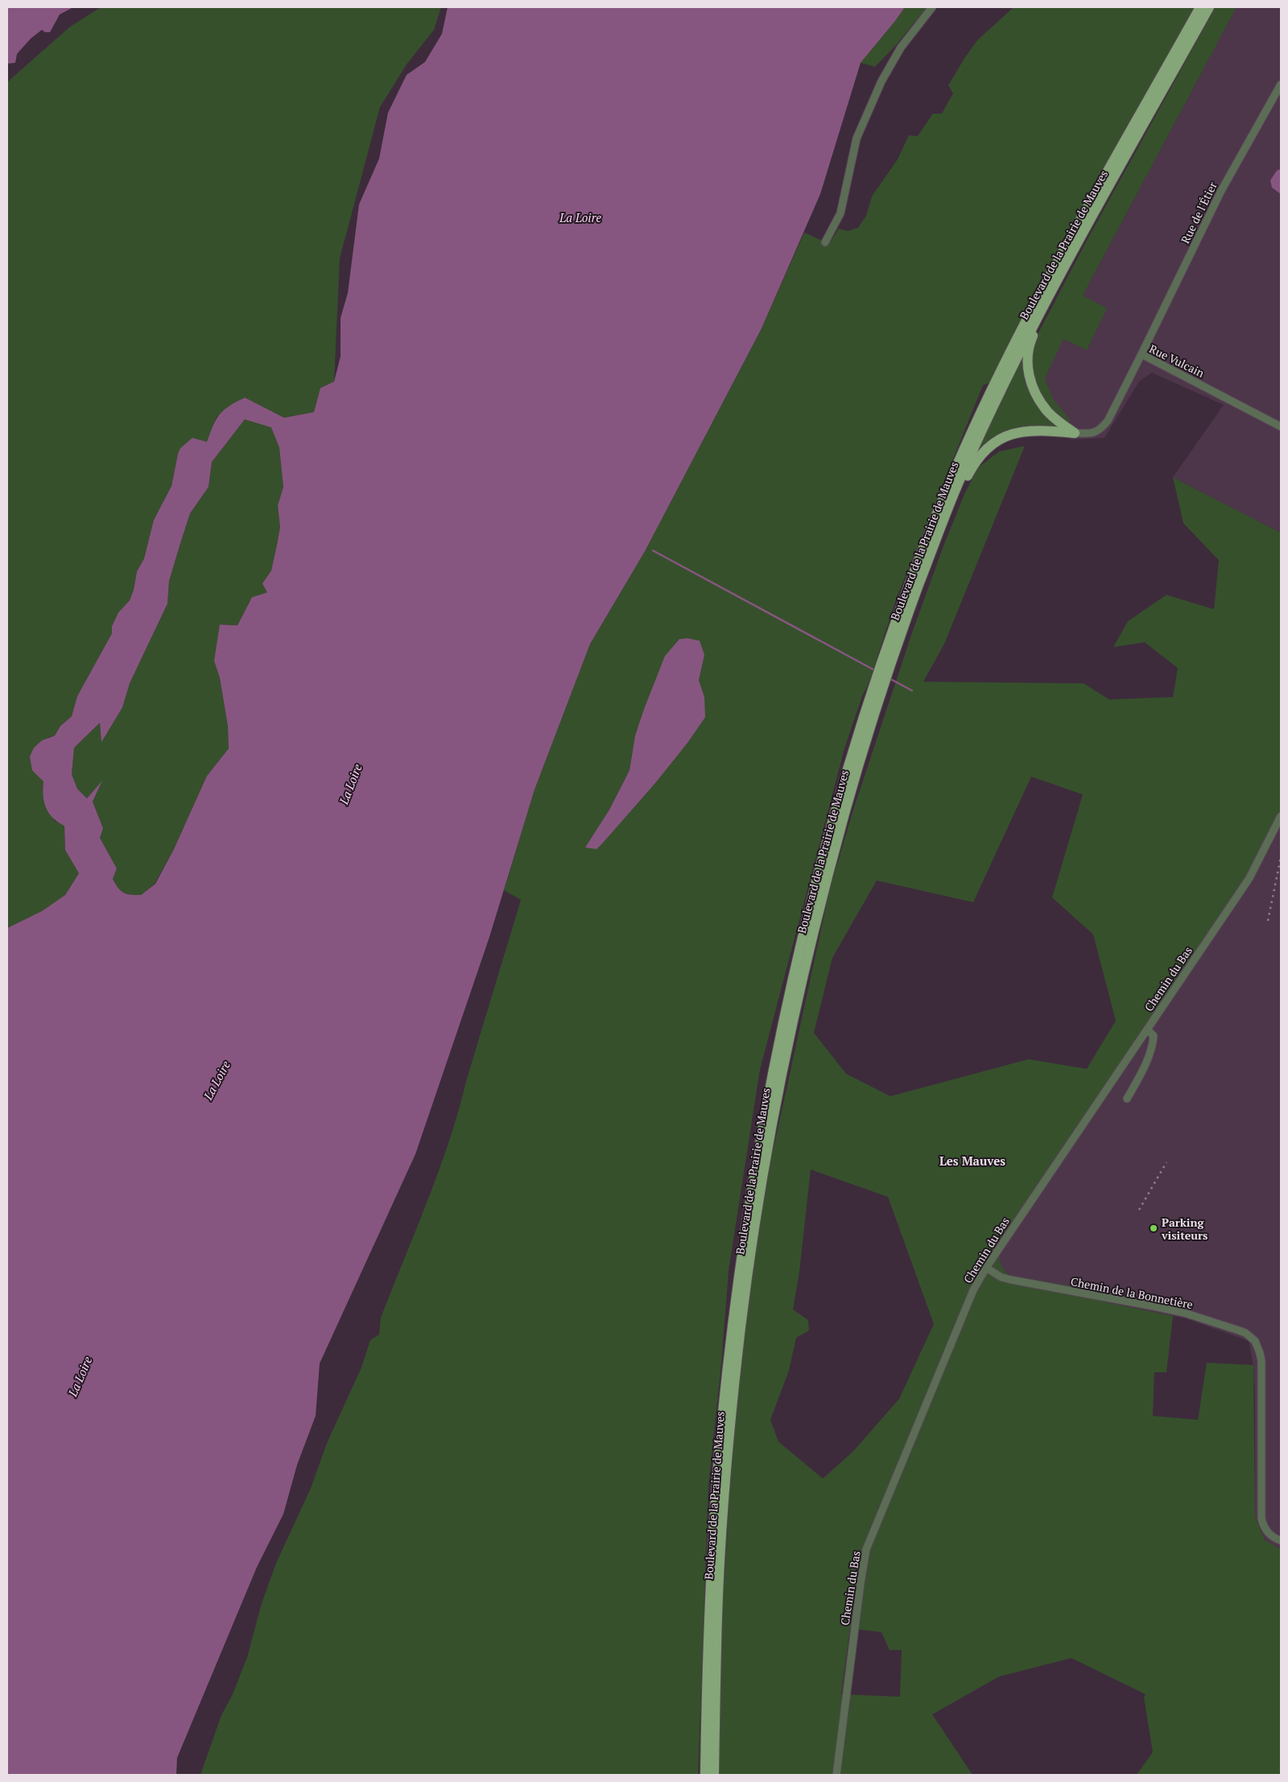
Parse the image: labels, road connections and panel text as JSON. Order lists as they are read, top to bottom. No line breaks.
{"streets":{"main road":["Boulevard de la Prairie de Mauves"],"street":["Rue de l'Étier","Rue Vulcain","Chemin du Bas","Chemin de la Bonnetière"]},"crossings":[["Rue de l'Étier","Rue Vulcain"],["Chemin du Bas","Chemin de la Bonnetière"]],"districts":["Les Mauves"],"water":["La Loire"],"places":["Parking visiteurs"]}
